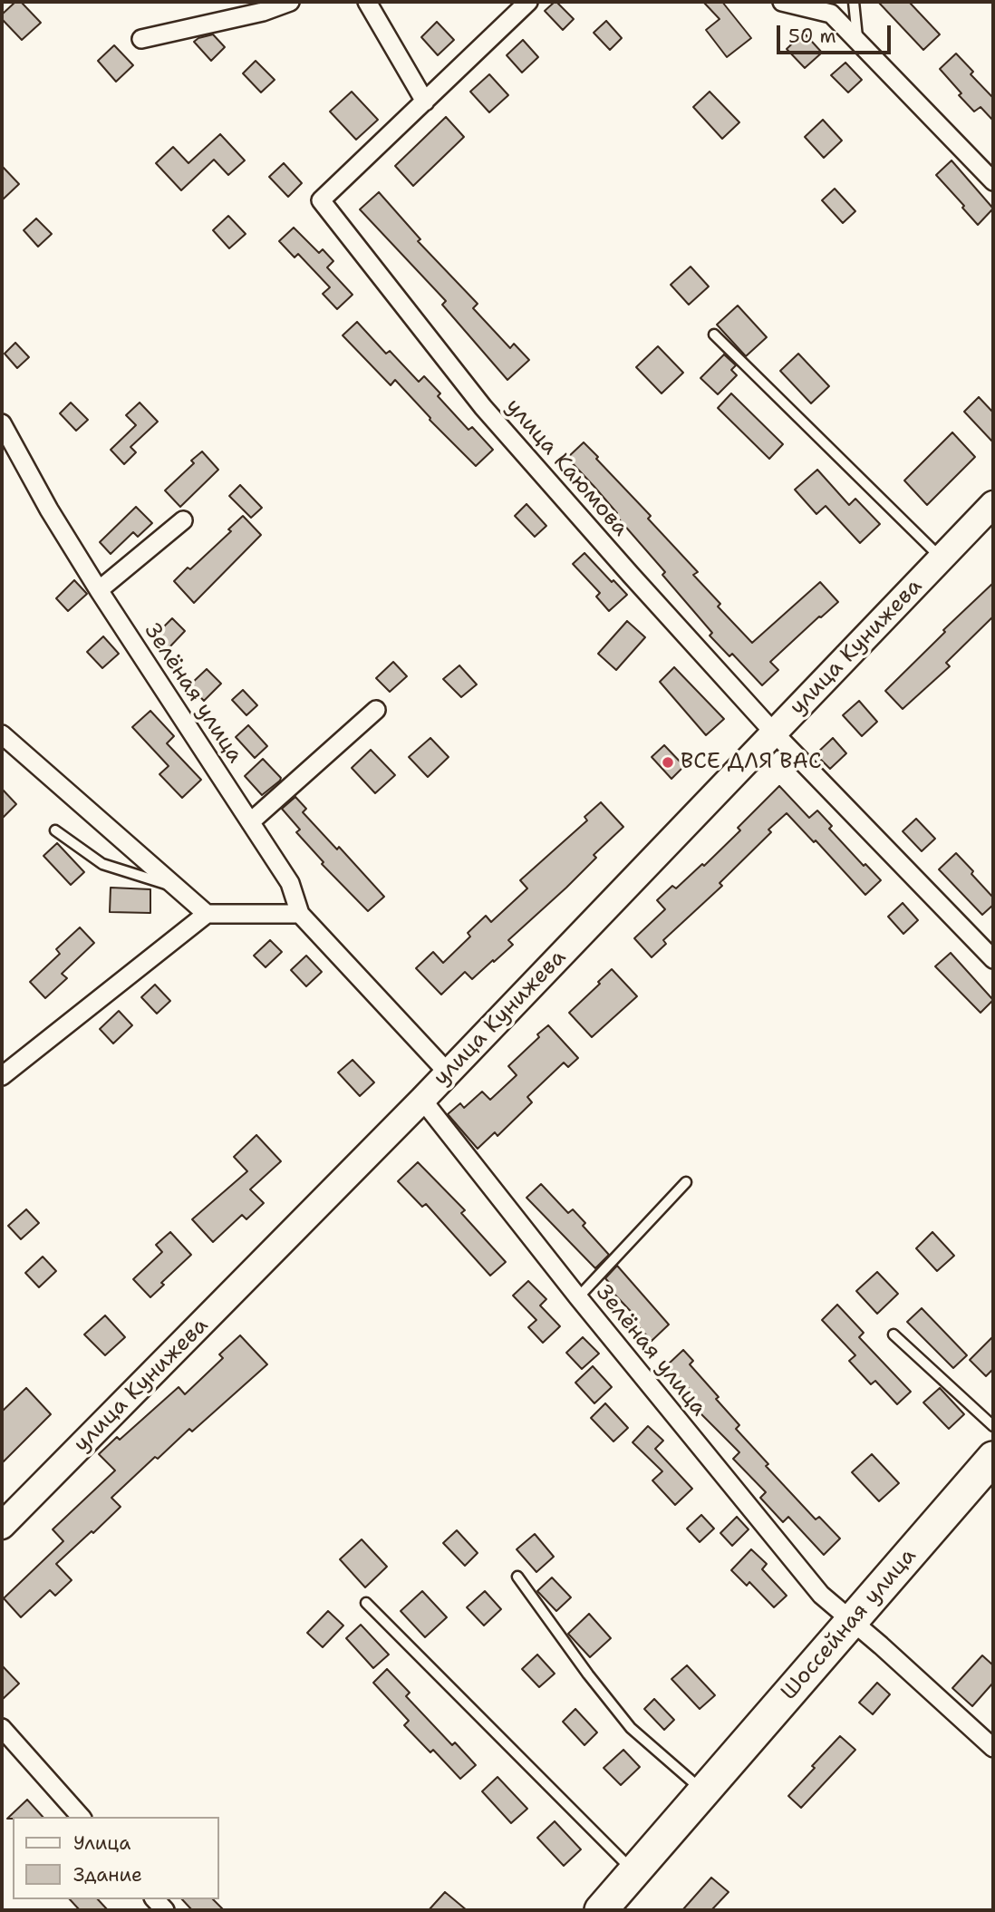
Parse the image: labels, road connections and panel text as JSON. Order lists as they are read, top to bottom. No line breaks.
{"streets":{"highway":["Шоссейная улица"],"street":["улица Каюмова","улица Кунижева","Зелёная улица"]},"crossings":[["улица Каюмова","улица Кунижева"],["улица Кунижева","Зелёная улица"],["Зелёная улица","Шоссейная улица"]],"places":["ВСЕ ДЛЯ ВАС"],"legend":["Улица","Здание"],"scale_bar":"50 m"}
